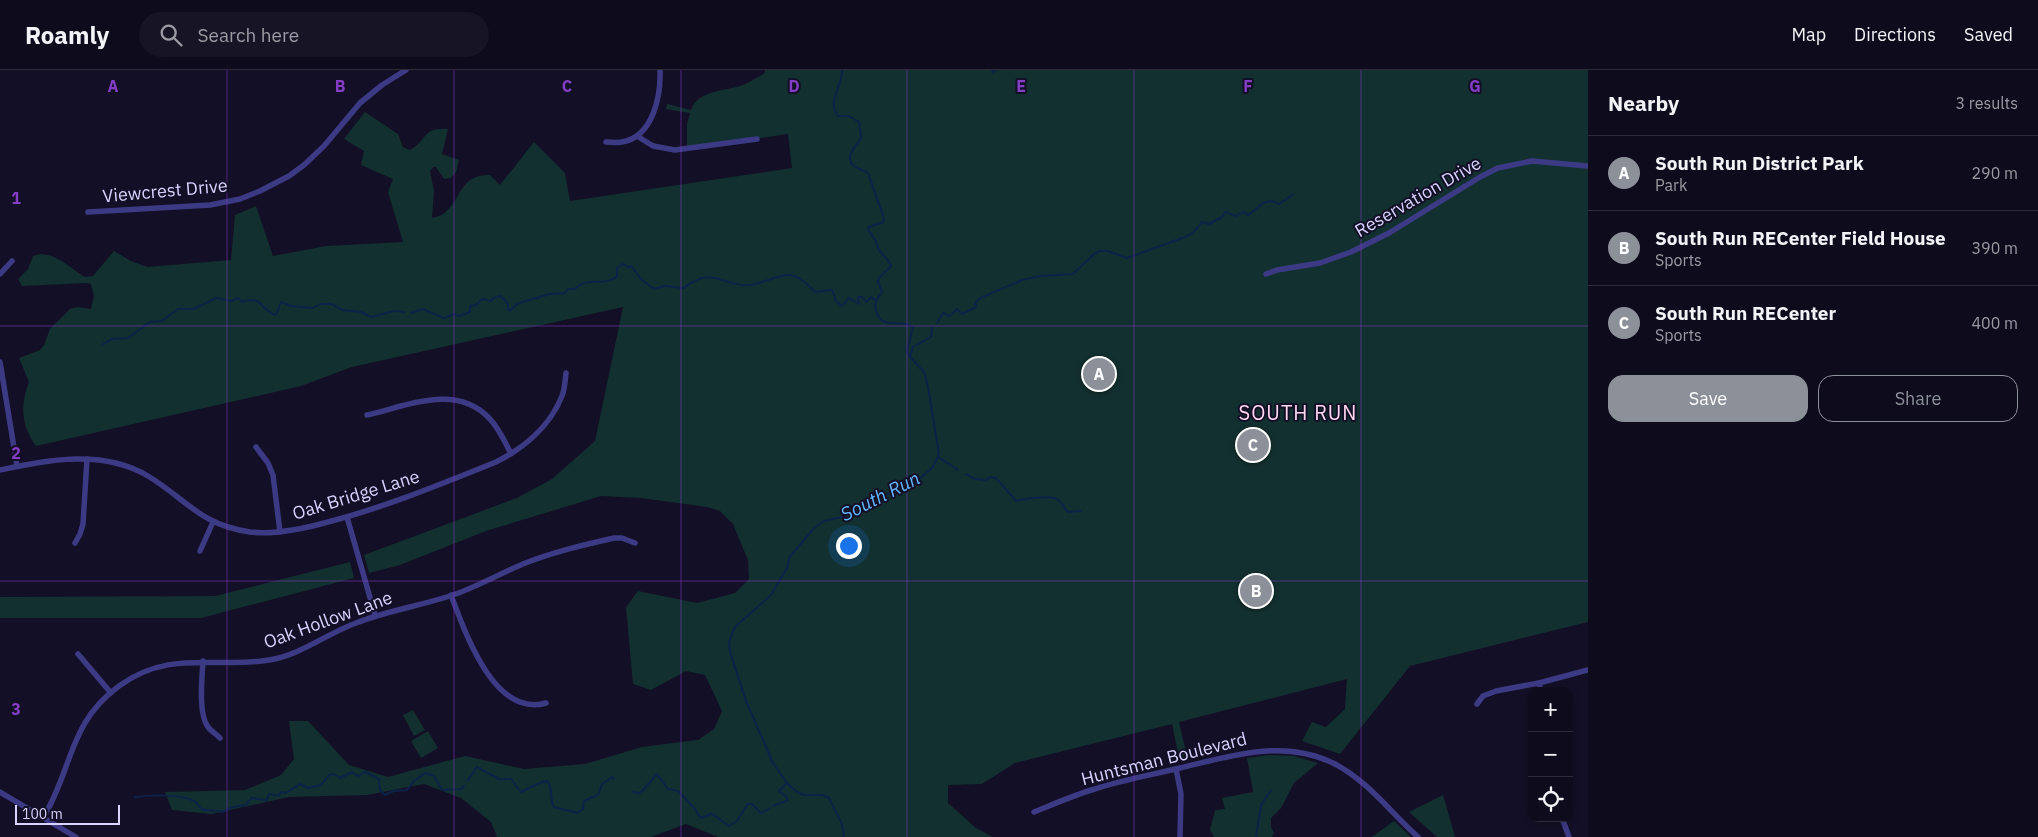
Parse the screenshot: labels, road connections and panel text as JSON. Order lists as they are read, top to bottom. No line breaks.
{"streets":{"street":["Viewcrest Drive","Reservation Drive","Oak Bridge Lane","Oak Hollow Lane","Huntsman Boulevard"]},"districts":["SOUTH RUN"],"water":["South Run"],"scale_bar":"100 m","page":{"header":"Roamly","search":"Search here","nav":["Map","Directions","Saved"],"heading":["Nearby","3 results"],"list":[{"mark":"A","name":"South Run District Park","note":"Park","value":"290 m"},{"mark":"B","name":"South Run RECenter Field House","note":"Sports","value":"390 m"},{"mark":"C","name":"South Run RECenter","note":"Sports","value":"400 m"}],"pins":["A","C","B"],"buttons":["Save","Share"],"map_buttons":["+","−"],"scale":"100 m"},"grid":{"columns":["A","B","C","D","E","F","G"],"rows":["1","2","3"]}}
